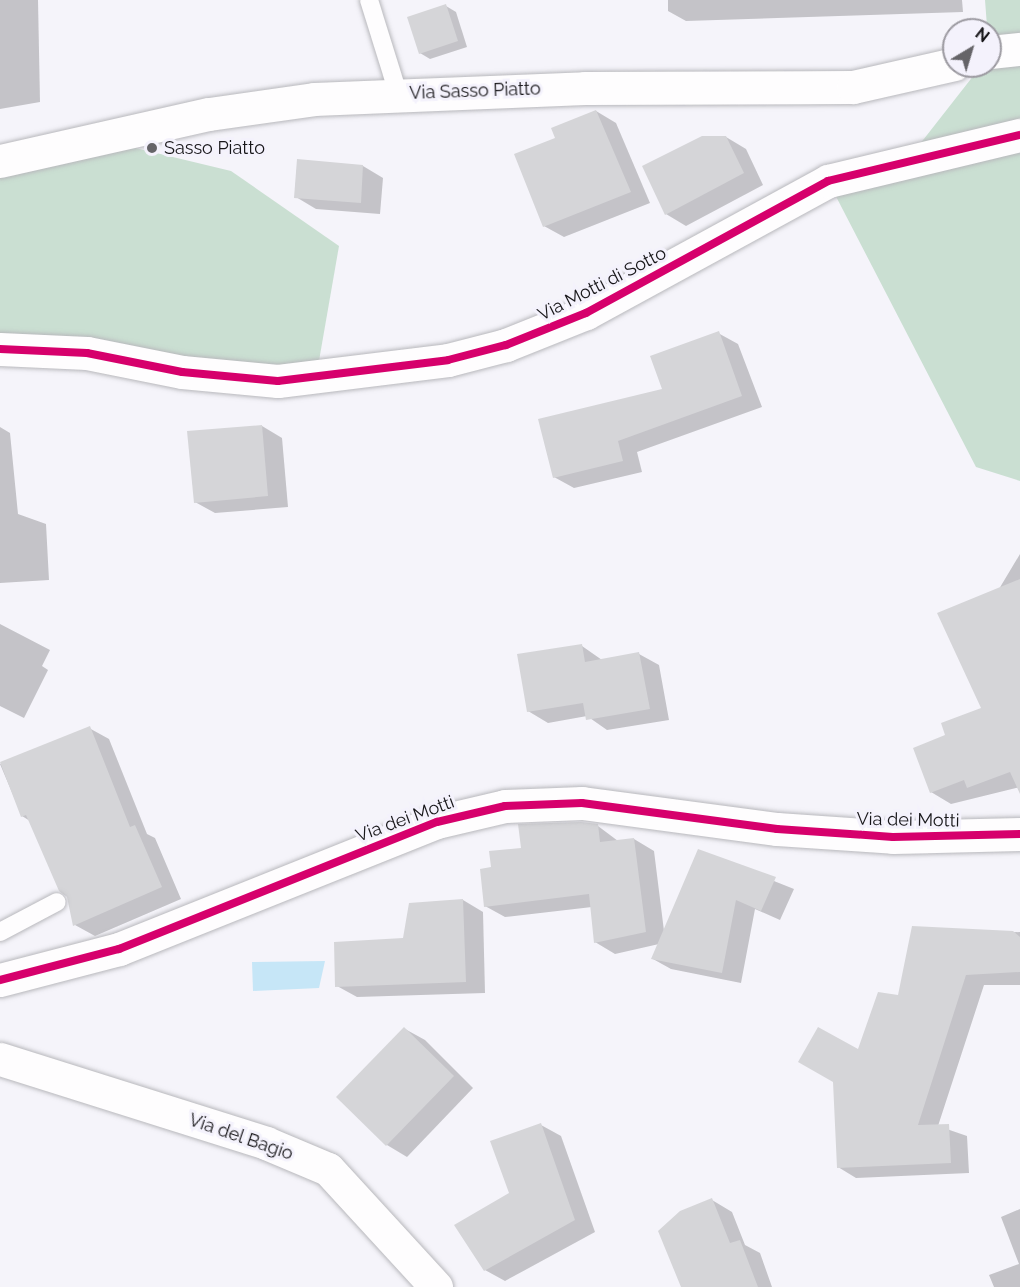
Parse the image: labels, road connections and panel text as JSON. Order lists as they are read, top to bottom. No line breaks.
{"streets":{"street":["Via Sasso Piatto","Via Motti di Sotto","Via dei Motti","Via del Bagio"]},"places":["Sasso Piatto"],"north":"top right"}
